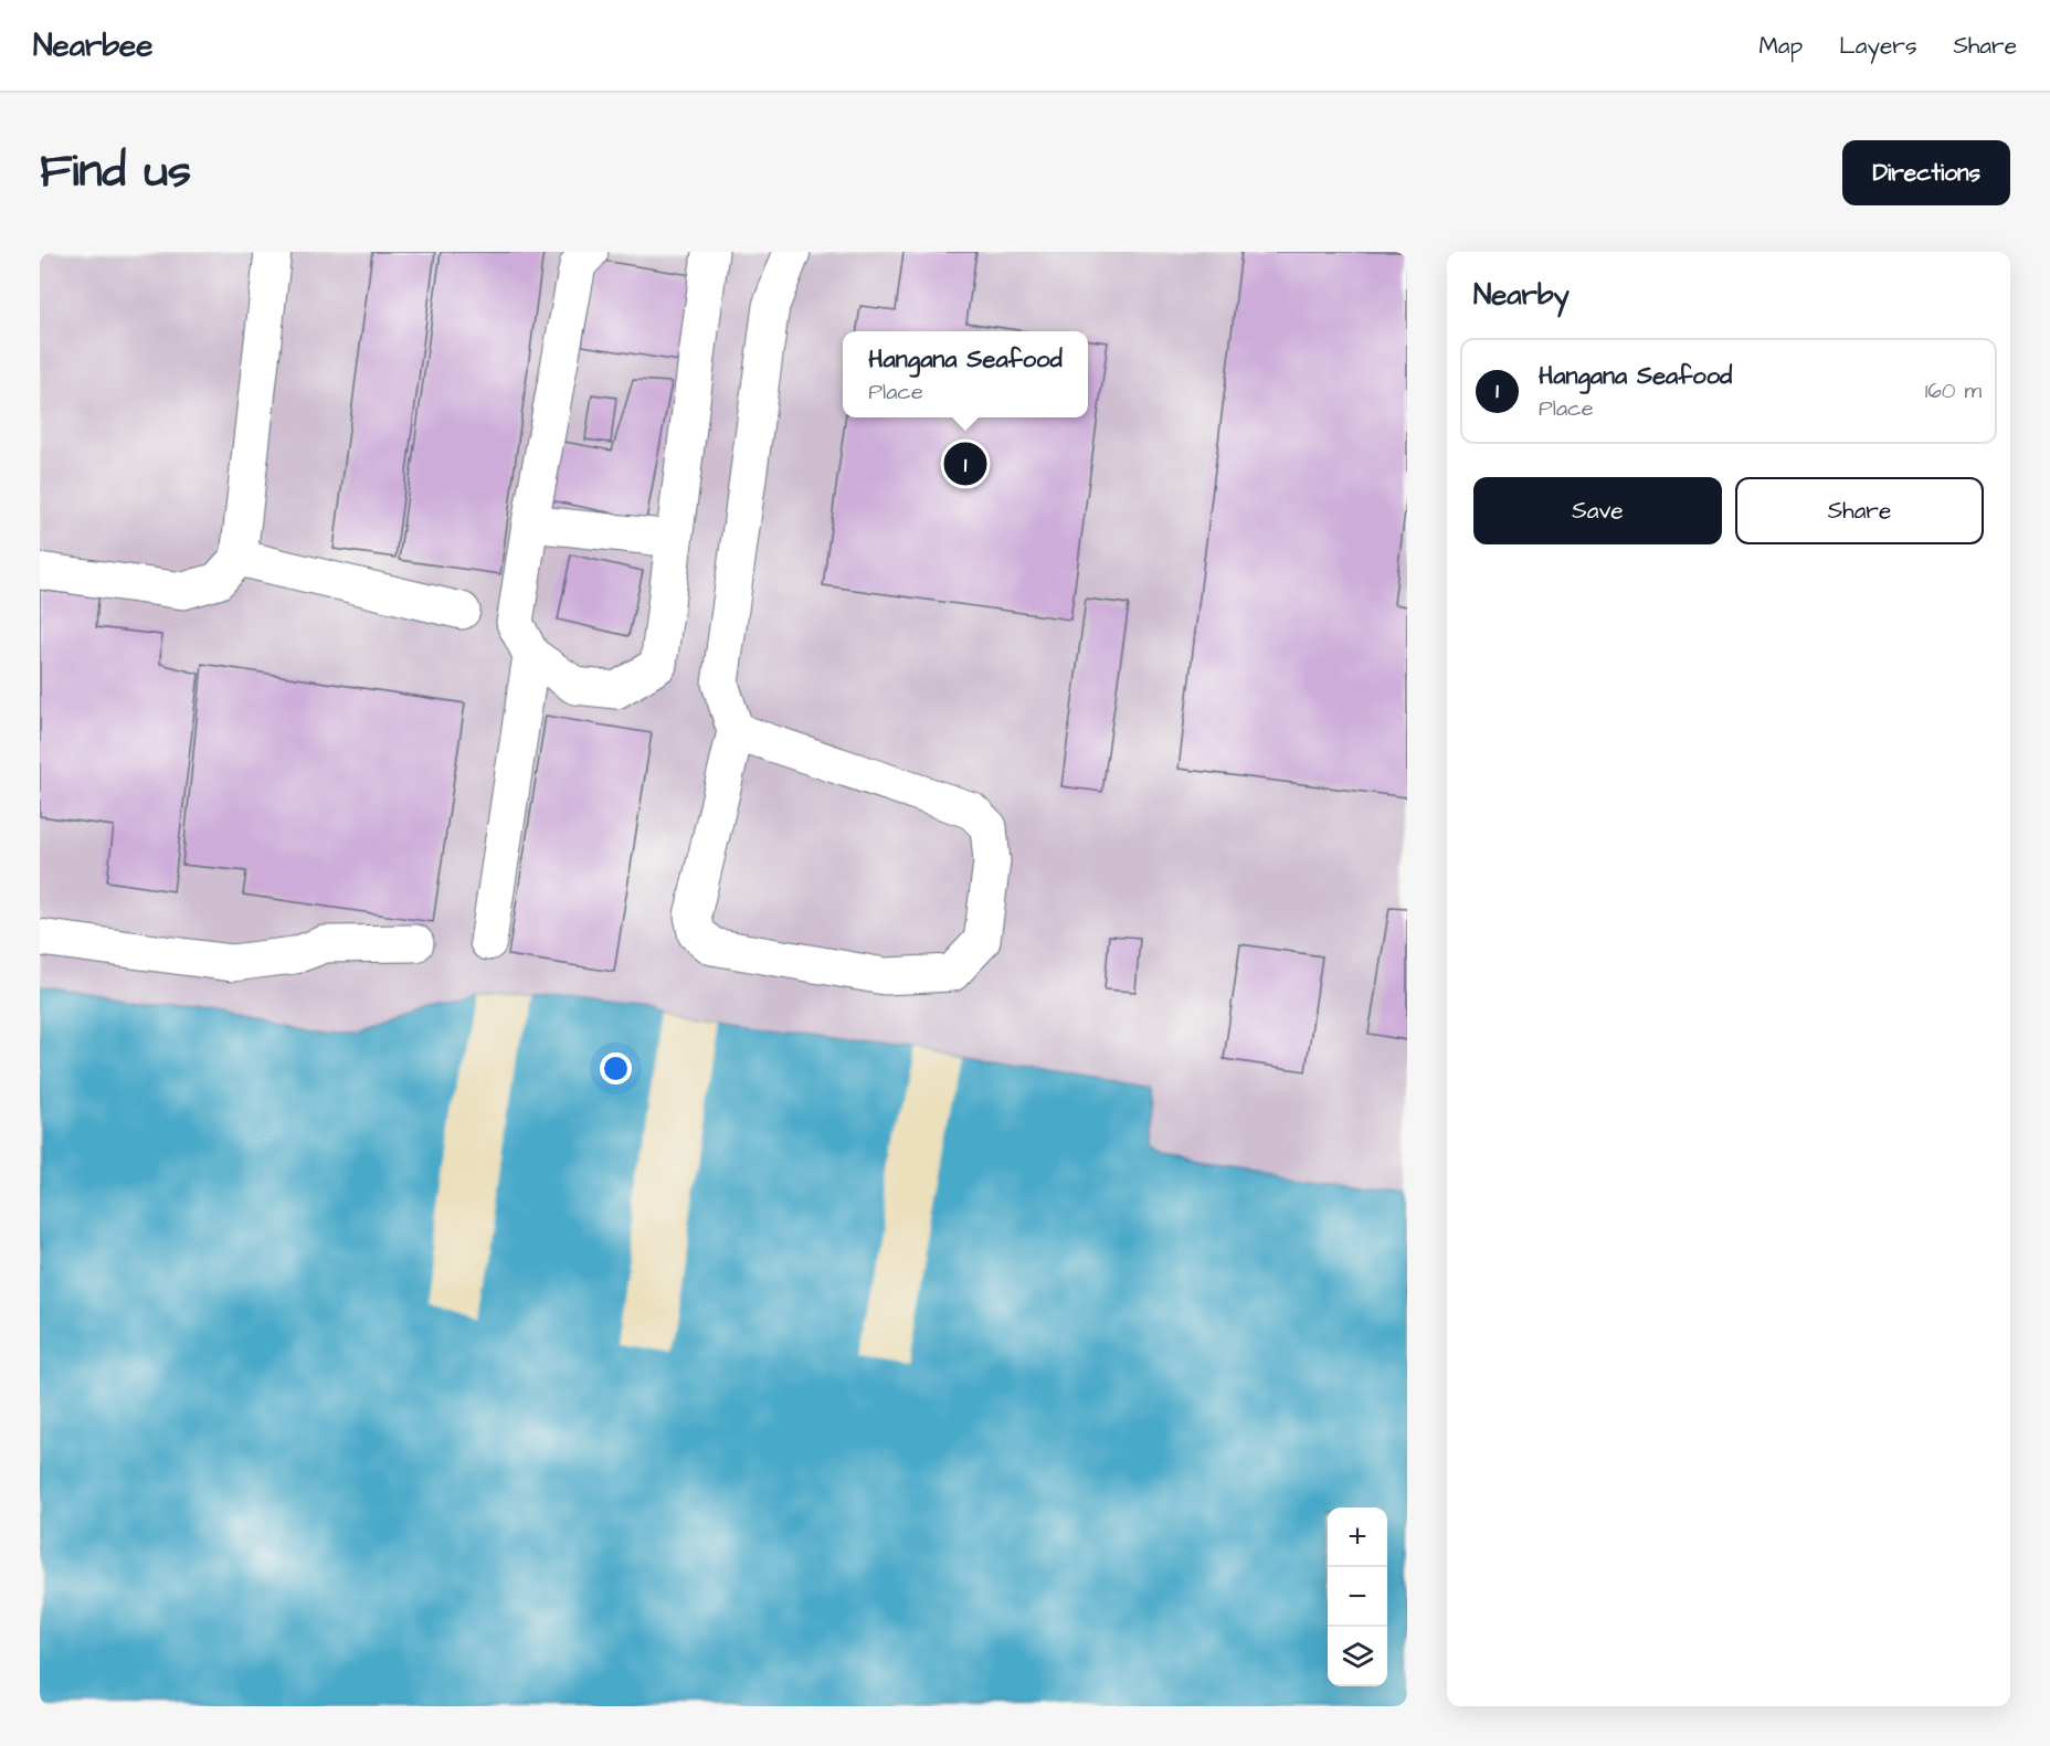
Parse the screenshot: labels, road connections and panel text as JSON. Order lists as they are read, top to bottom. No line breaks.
{"page":{"header":"Nearbee","nav":["Map","Layers","Share"],"title":"Find us","buttons":["Directions",["Save","Share"]],"heading":"Nearby","popup":["Hangana Seafood","Place"],"list":[{"mark":"1","name":"Hangana Seafood","note":"Place","value":"160 m"}],"pins":"1","map_buttons":["+","−"]}}
